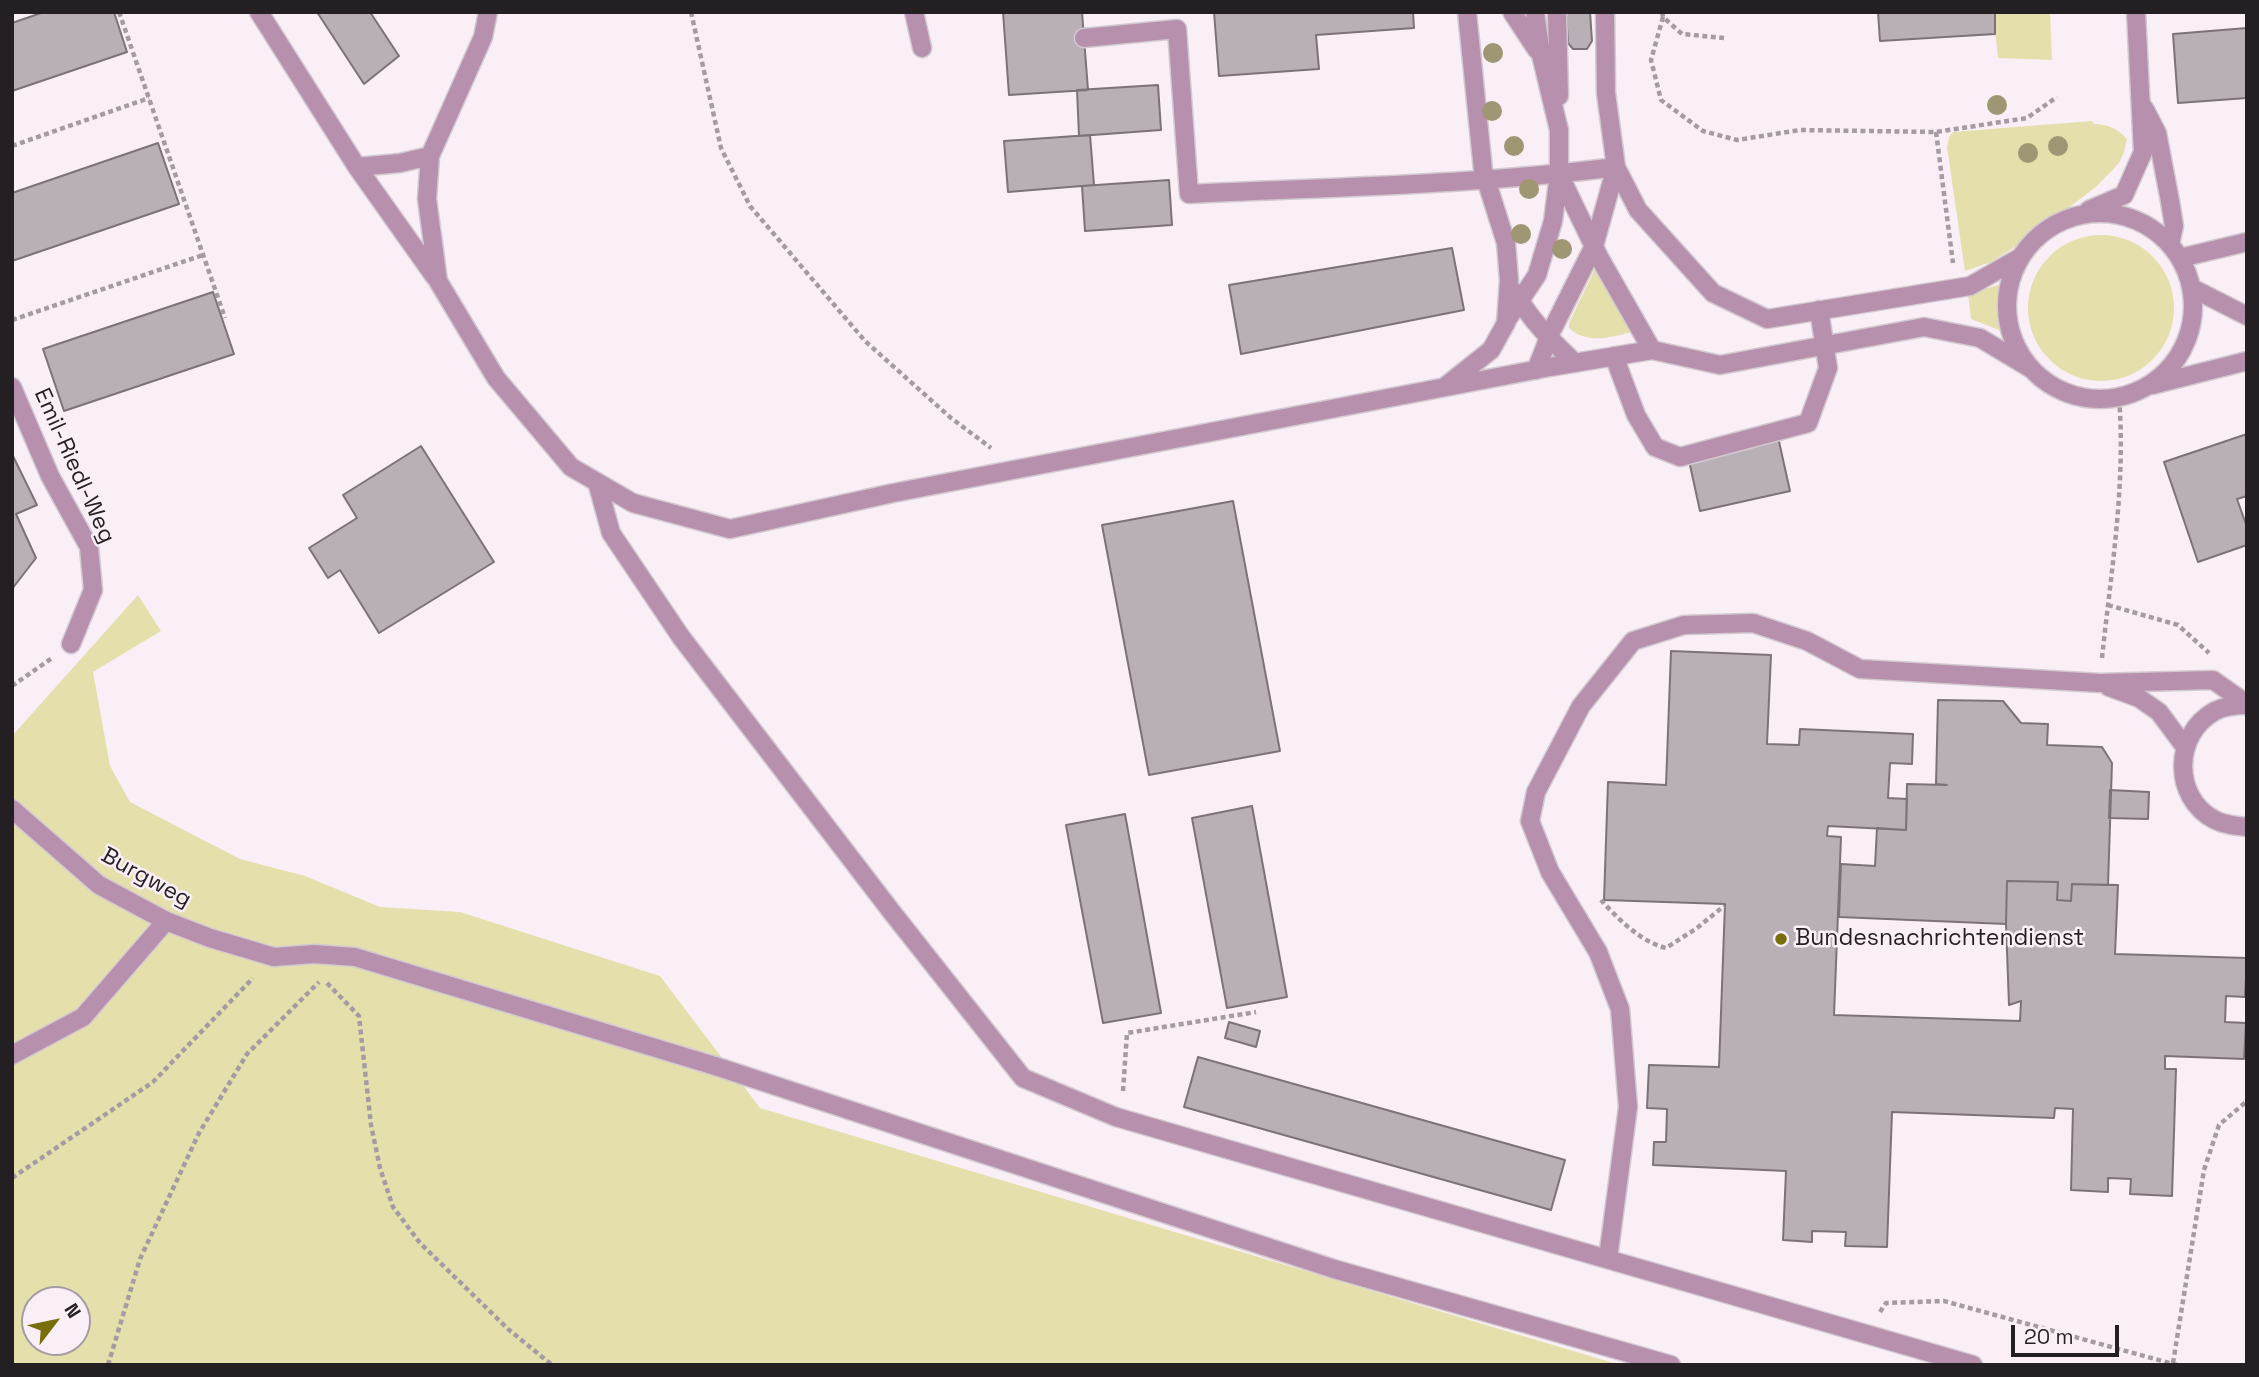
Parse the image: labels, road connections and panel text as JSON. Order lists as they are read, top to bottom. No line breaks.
{"streets":{"street":["Emil-Riedl-Weg","Burgweg"]},"places":["Bundesnachrichtendienst"],"scale_bar":"20 m","north":"top right"}
